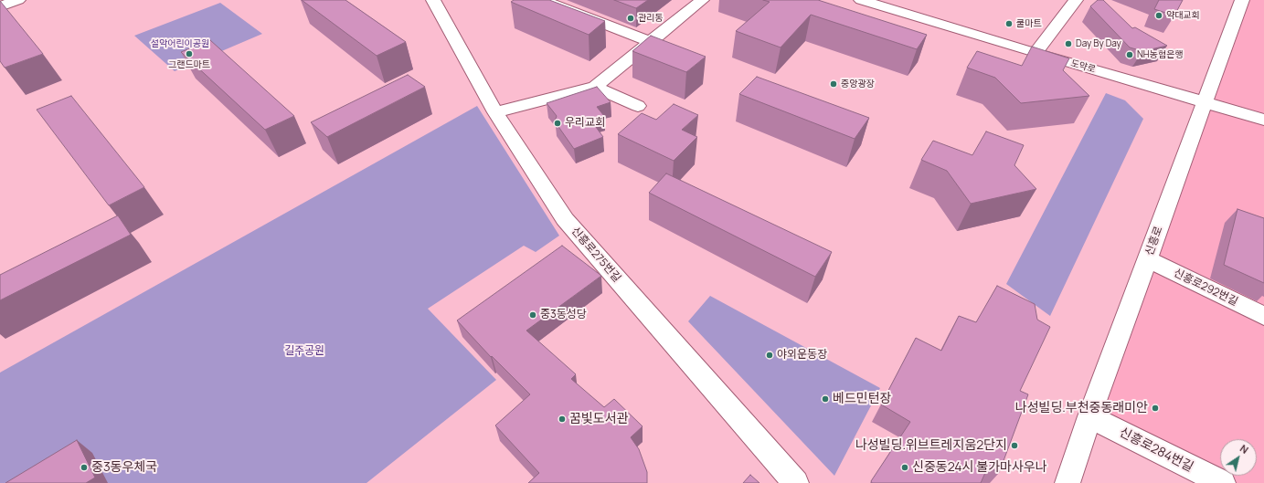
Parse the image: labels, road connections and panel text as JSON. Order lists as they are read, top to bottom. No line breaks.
{"streets":{"street":["도약로","신흥로","신흥로275번길","신흥로292번길","신흥로284번길"]},"crossings":[["도약로","신흥로"],["신흥로","신흥로292번길"],["신흥로","신흥로284번길"]],"parks":["설악어린이공원","길주공원"],"places":["약대교회","관리동","쿨마트","Day By Day","그랜드마트","NH농협은행","중앙광장","우리교회","중3동성당","야외운동장","베드민턴장","나성빌딩.부천중동래미안","꿈빛도서관","나성빌딩.위브트레지움2단지","중3동우체국","신중동24시 불가마사우나"],"north":"top right"}
